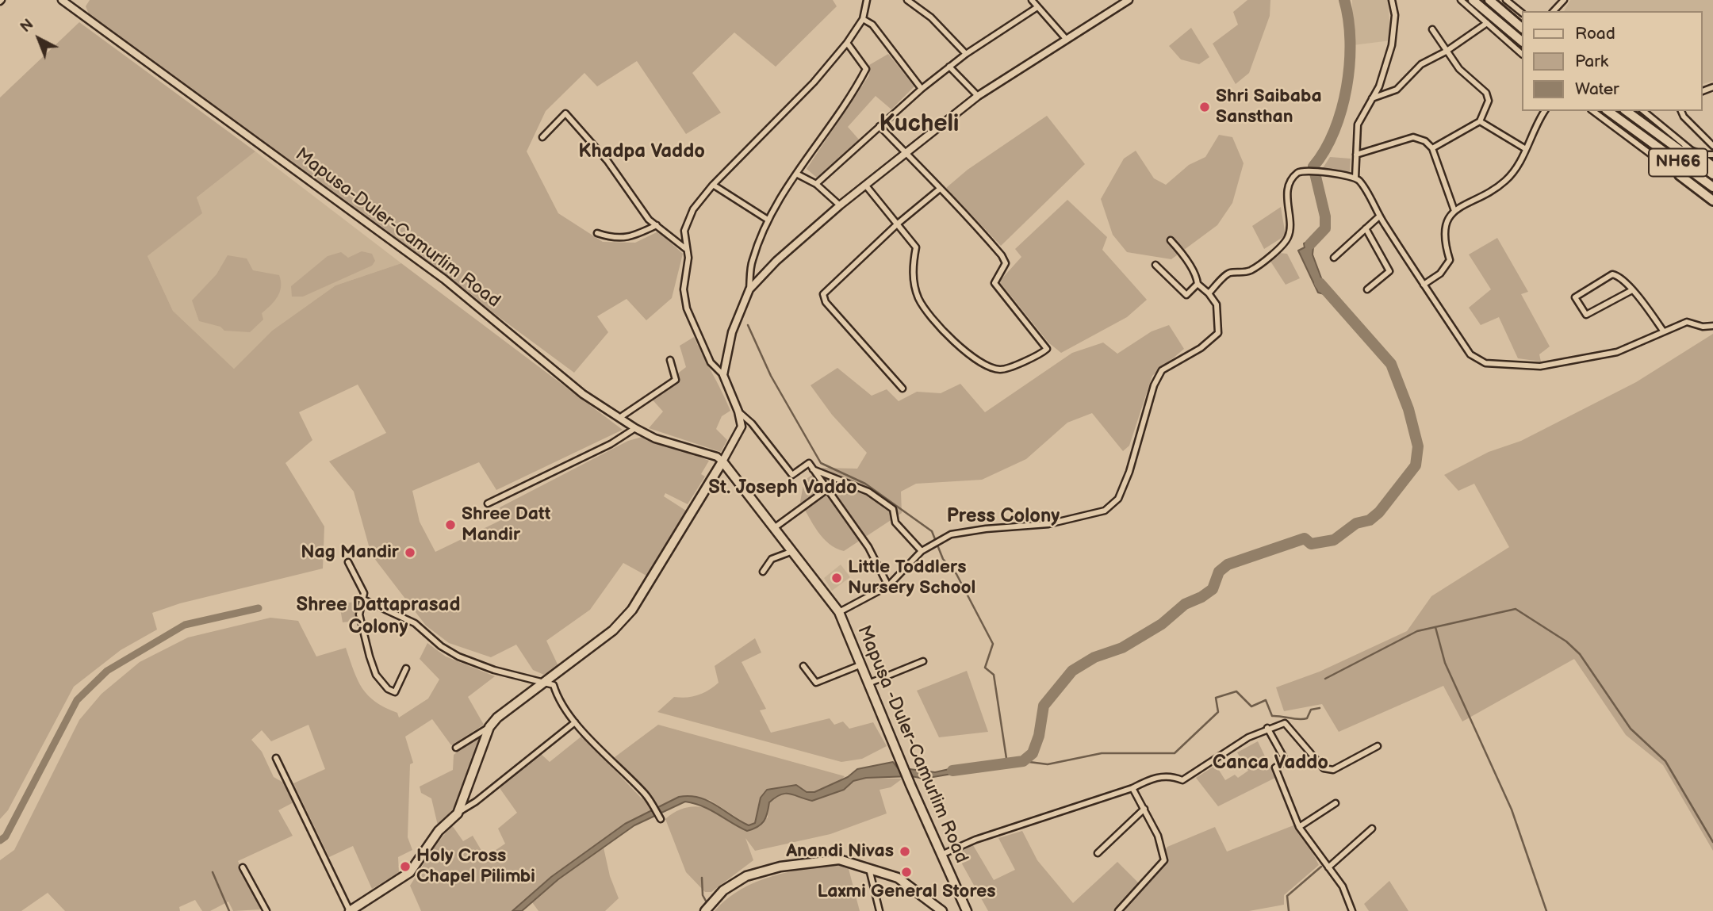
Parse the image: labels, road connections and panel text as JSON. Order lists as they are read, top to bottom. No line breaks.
{"streets":{"highway":["NH66"],"main road":["Mapusa -Duler-Camurlim Road"],"street":["Mapusa-Duler-Camurlim Road"]},"crossings":[["Mapusa-Duler-Camurlim Road","Mapusa -Duler-Camurlim Road"]],"districts":["Kucheli","Khadpa Vaddo","St. Joseph Vaddo","Press Colony","Shree Dattaprasad Colony","Canca Vaddo"],"places":["Shri Saibaba Sansthan","Shree Datt Mandir","Nag Mandir","Little Toddlers Nursery School","Anandi Nivas","Holy Cross Chapel Pilimbi","Laxmi General Stores"],"legend":["Road","Park","Water"],"north":"top left"}
